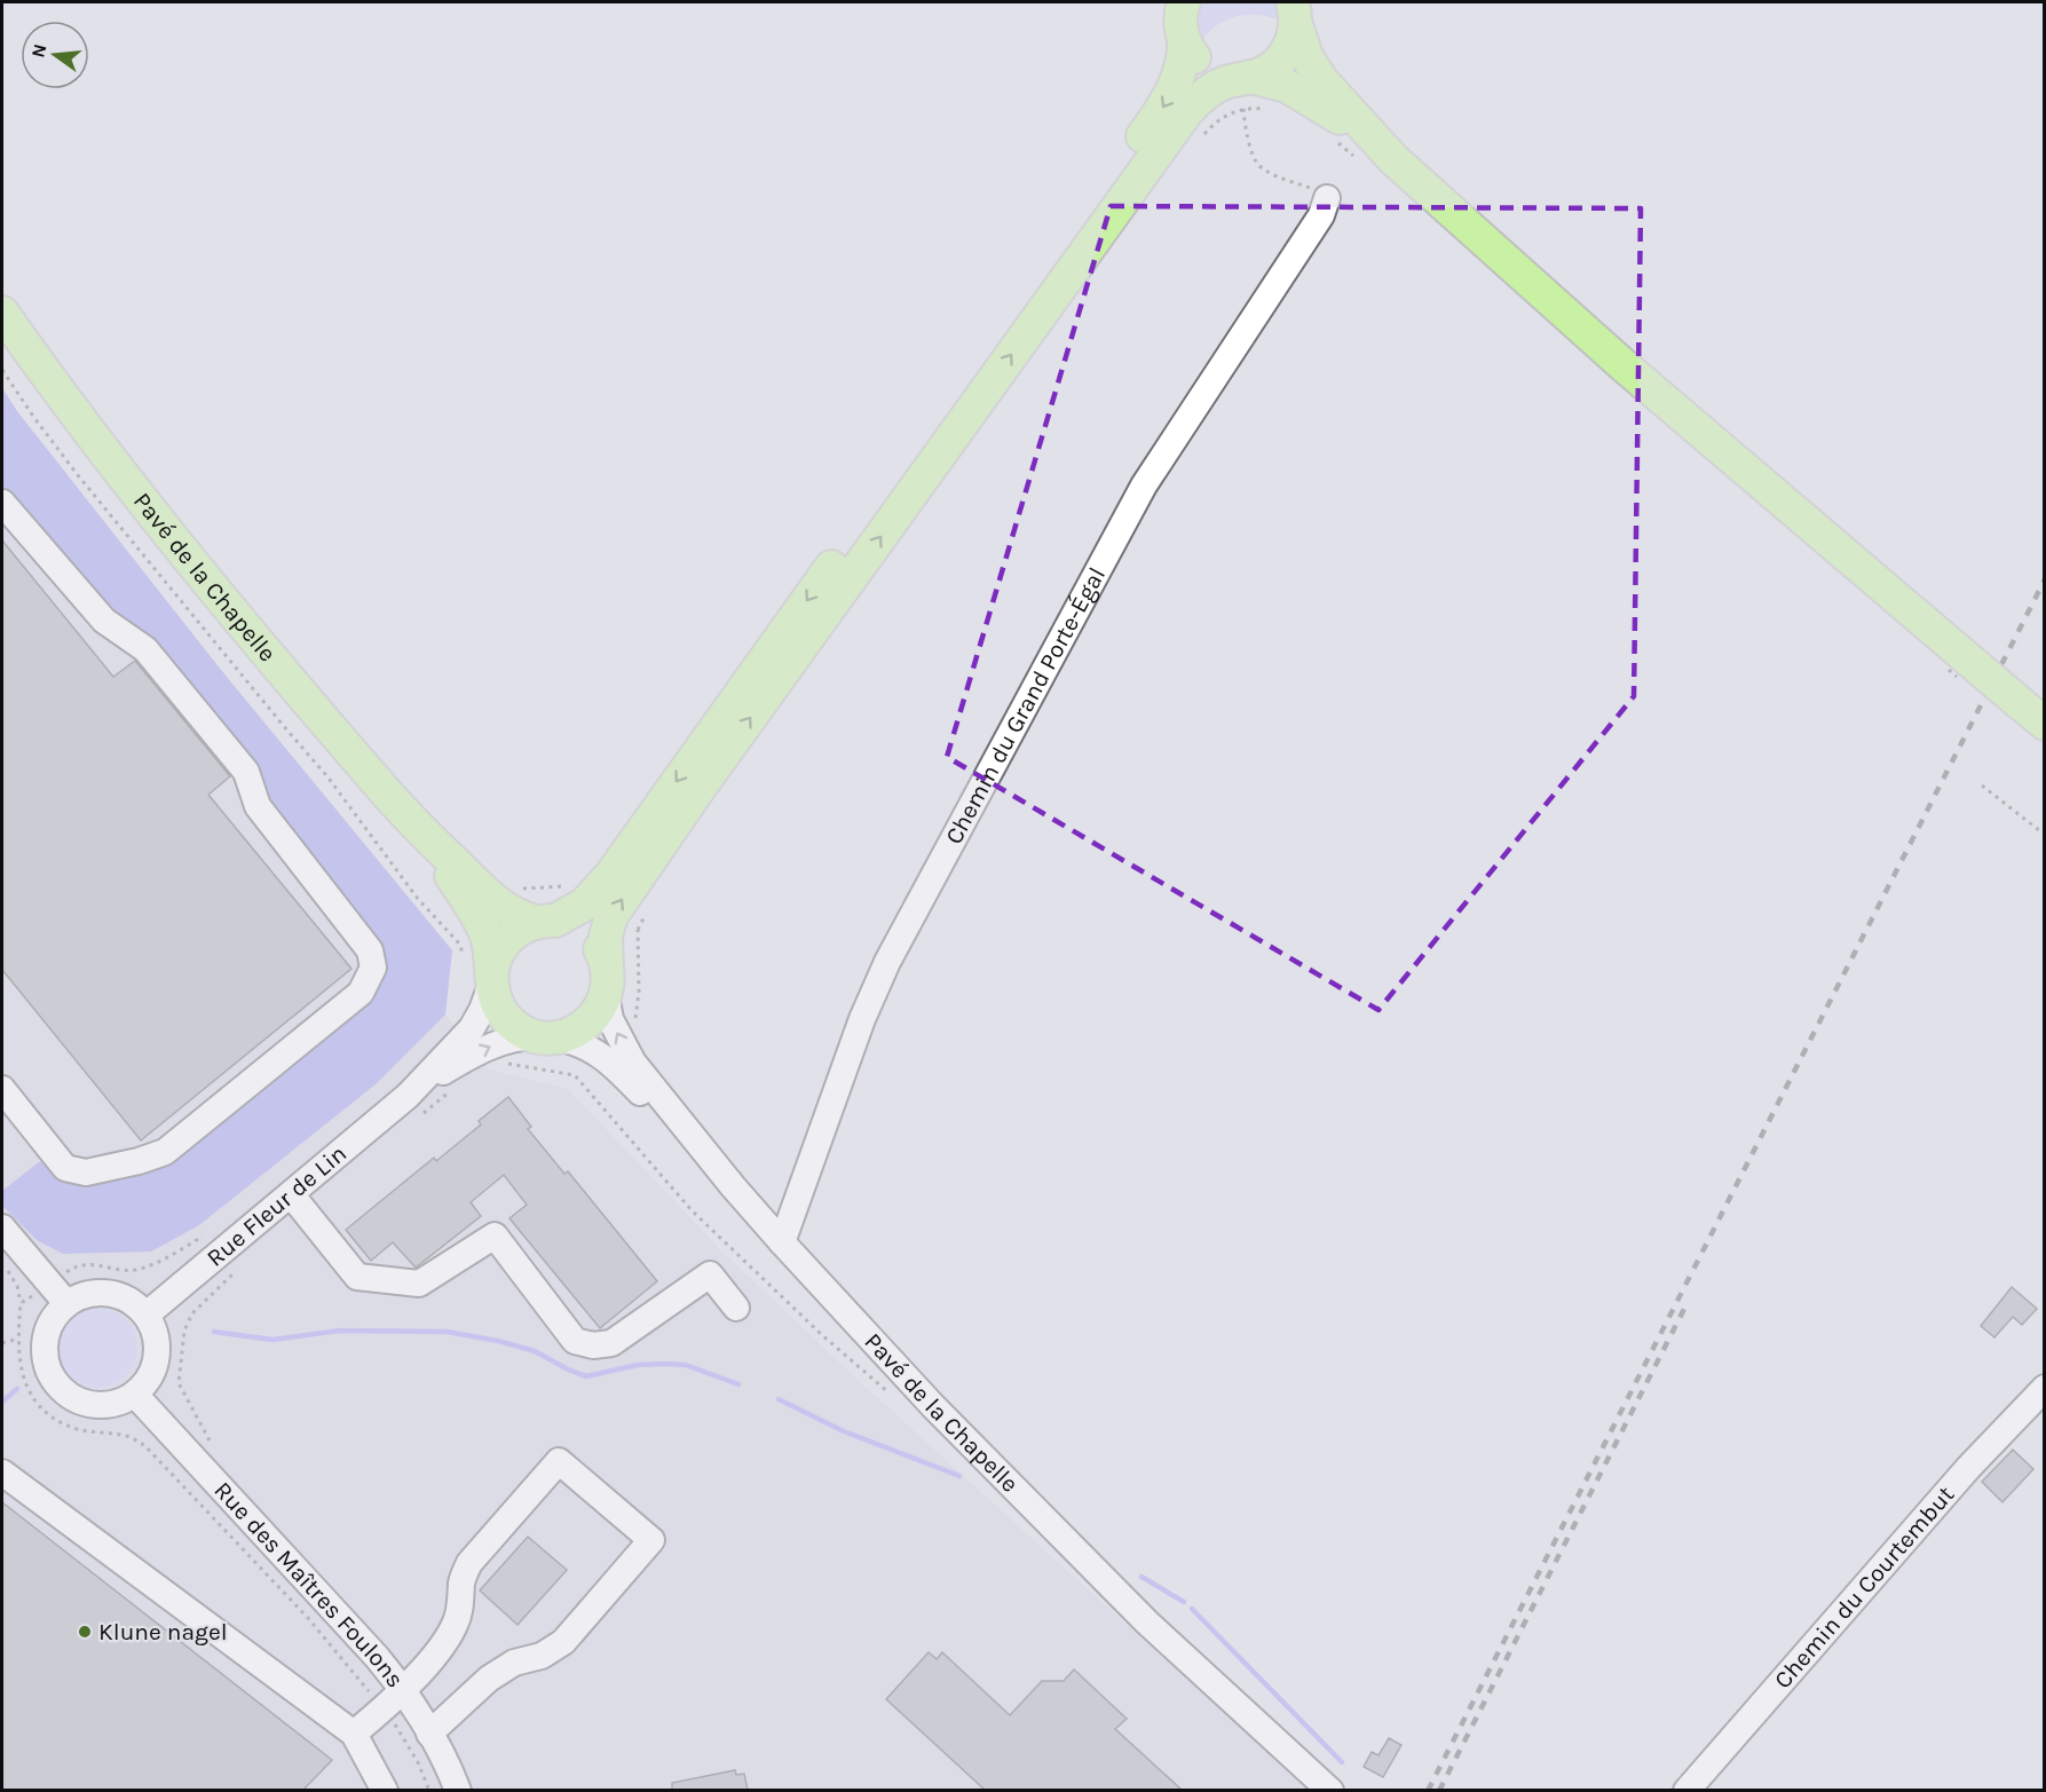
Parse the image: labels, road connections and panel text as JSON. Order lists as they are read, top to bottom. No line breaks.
{"streets":{"main road":["Pavé de la Chapelle"],"street":["Chemin du Grand Porte-Égal","Rue Fleur de Lin","Rue des Maîtres Foulons","Chemin du Courtembut"]},"crossings":[["Pavé de la Chapelle","Chemin du Grand Porte-Égal"],["Pavé de la Chapelle","Rue Fleur de Lin"],["Rue Fleur de Lin","Rue des Maîtres Foulons"]],"places":["Klune nagel"],"north":"left"}
